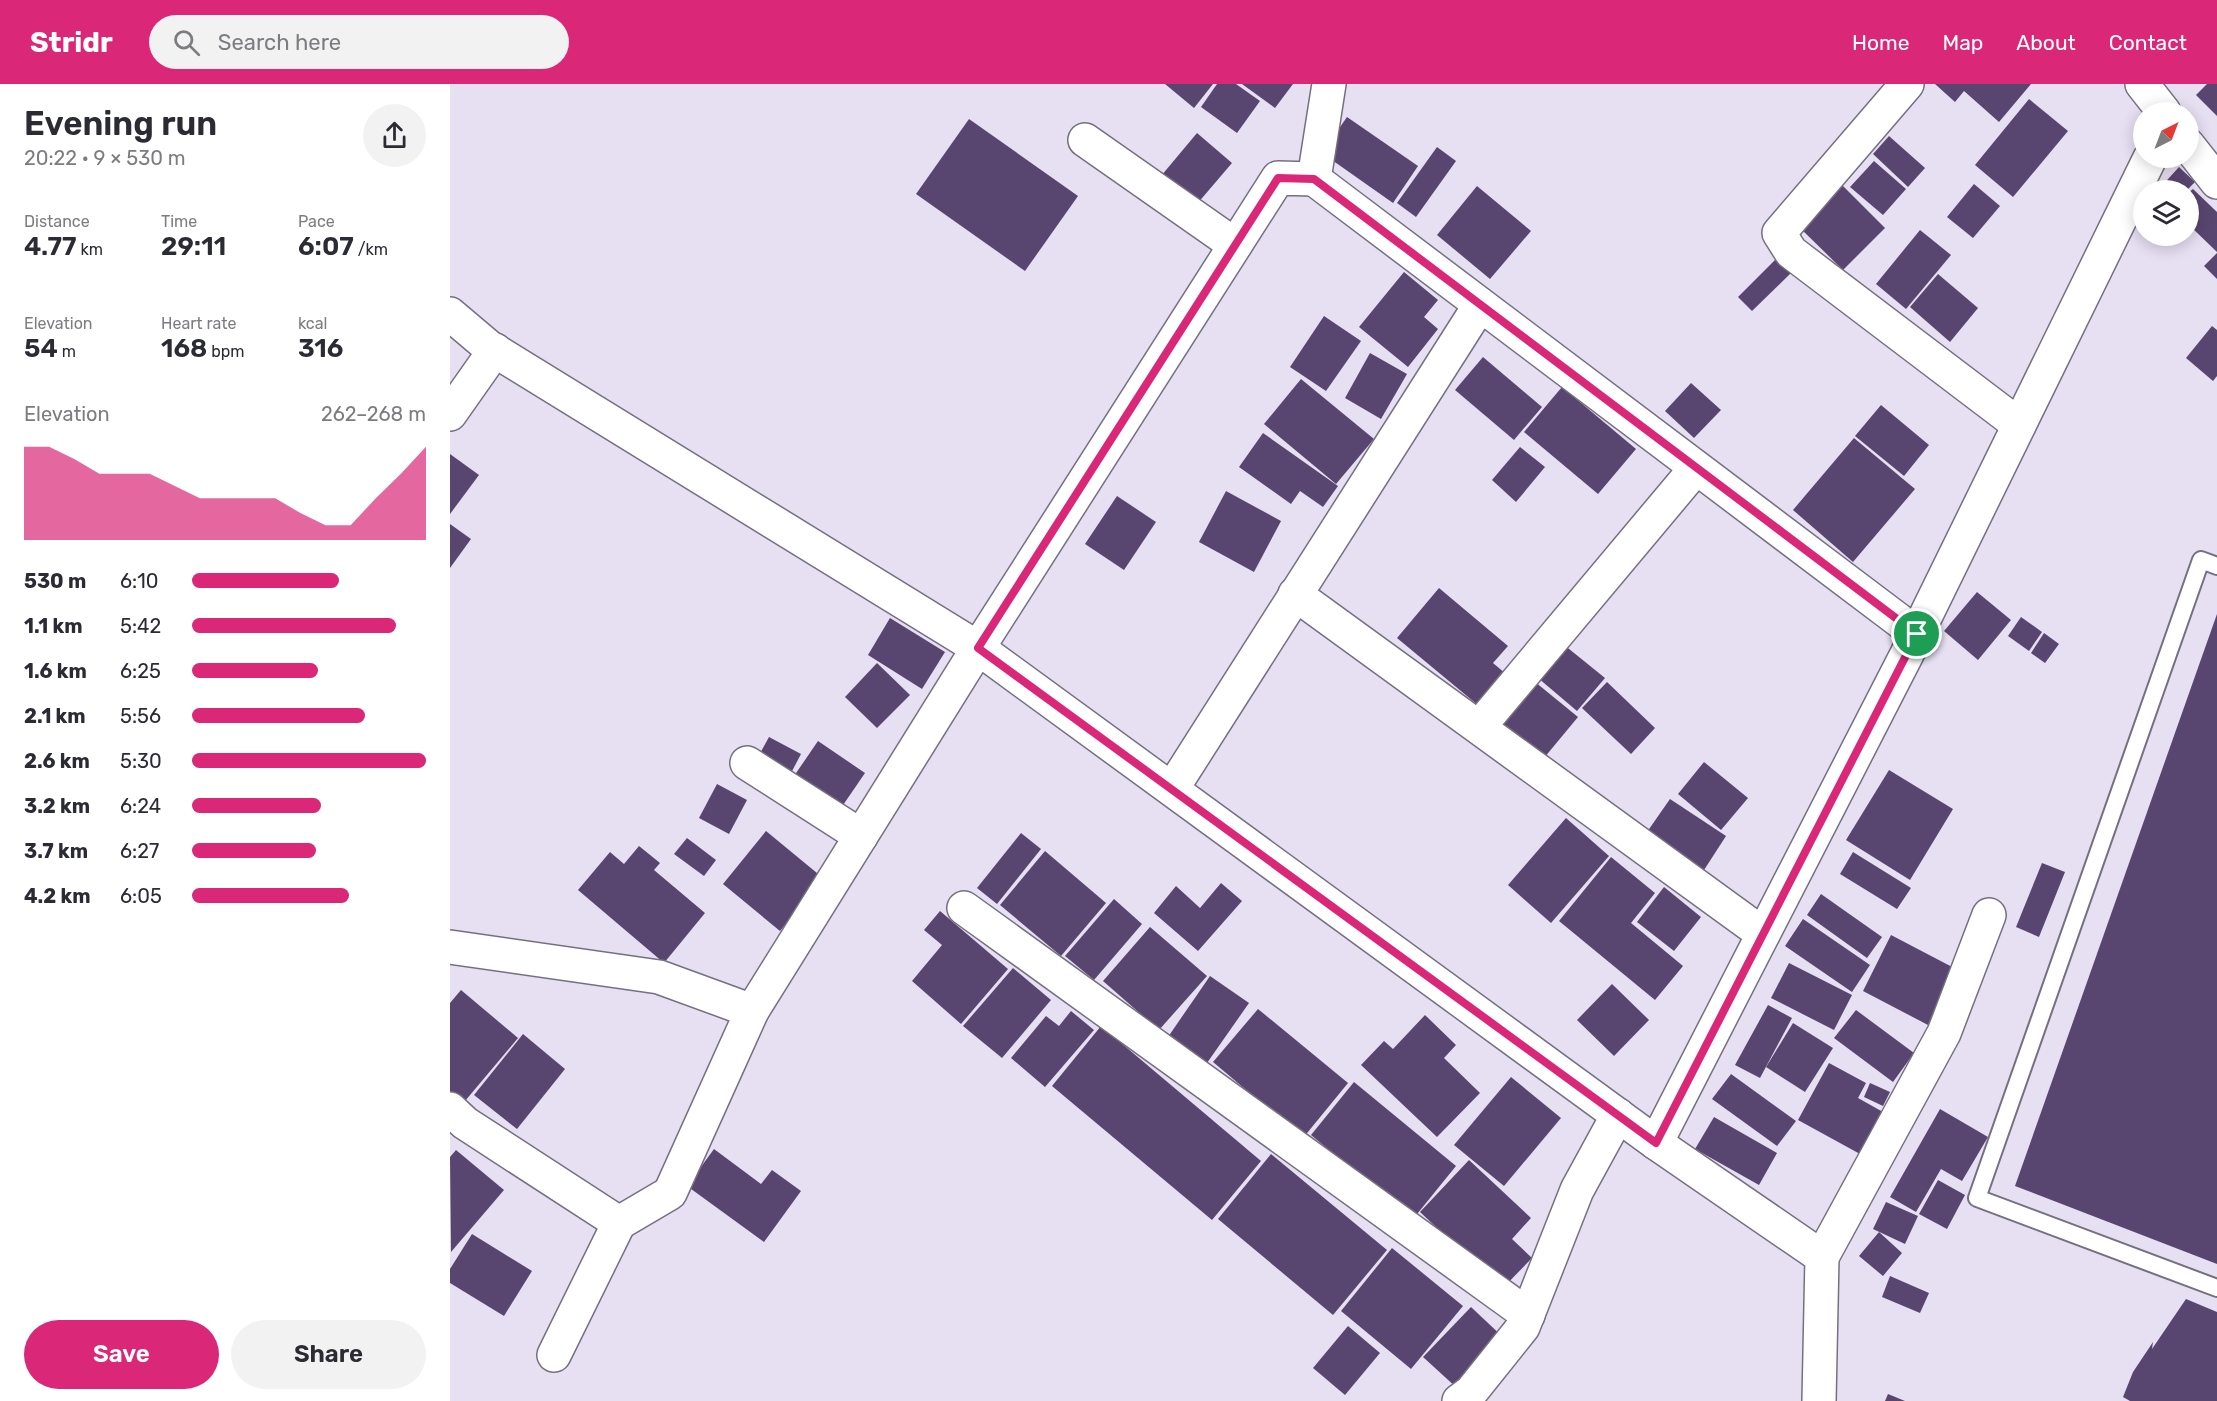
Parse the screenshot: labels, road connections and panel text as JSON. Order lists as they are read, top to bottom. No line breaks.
{"north":"top right","page":{"header":"Stridr","search":"Search here","nav":["Home","Map","About","Contact"],"heading":["Evening run","20:22 · 9 × 530 m"],"stats":[["Distance","4.77 km"],["Time","29:11"],["Pace","6:07 /km"],["Elevation","54 m"],["Heart rate","168 bpm"],["kcal","316"]],"chart":["Elevation","262–268 m"],"list":[{"name":"530 m","note":"6:10"},{"name":"1.1 km","note":"5:42"},{"name":"1.6 km","note":"6:25"},{"name":"2.1 km","note":"5:56"},{"name":"2.6 km","note":"5:30"},{"name":"3.2 km","note":"6:24"},{"name":"3.7 km","note":"6:27"},{"name":"4.2 km","note":"6:05"}],"buttons":["Save","Share"]}}
